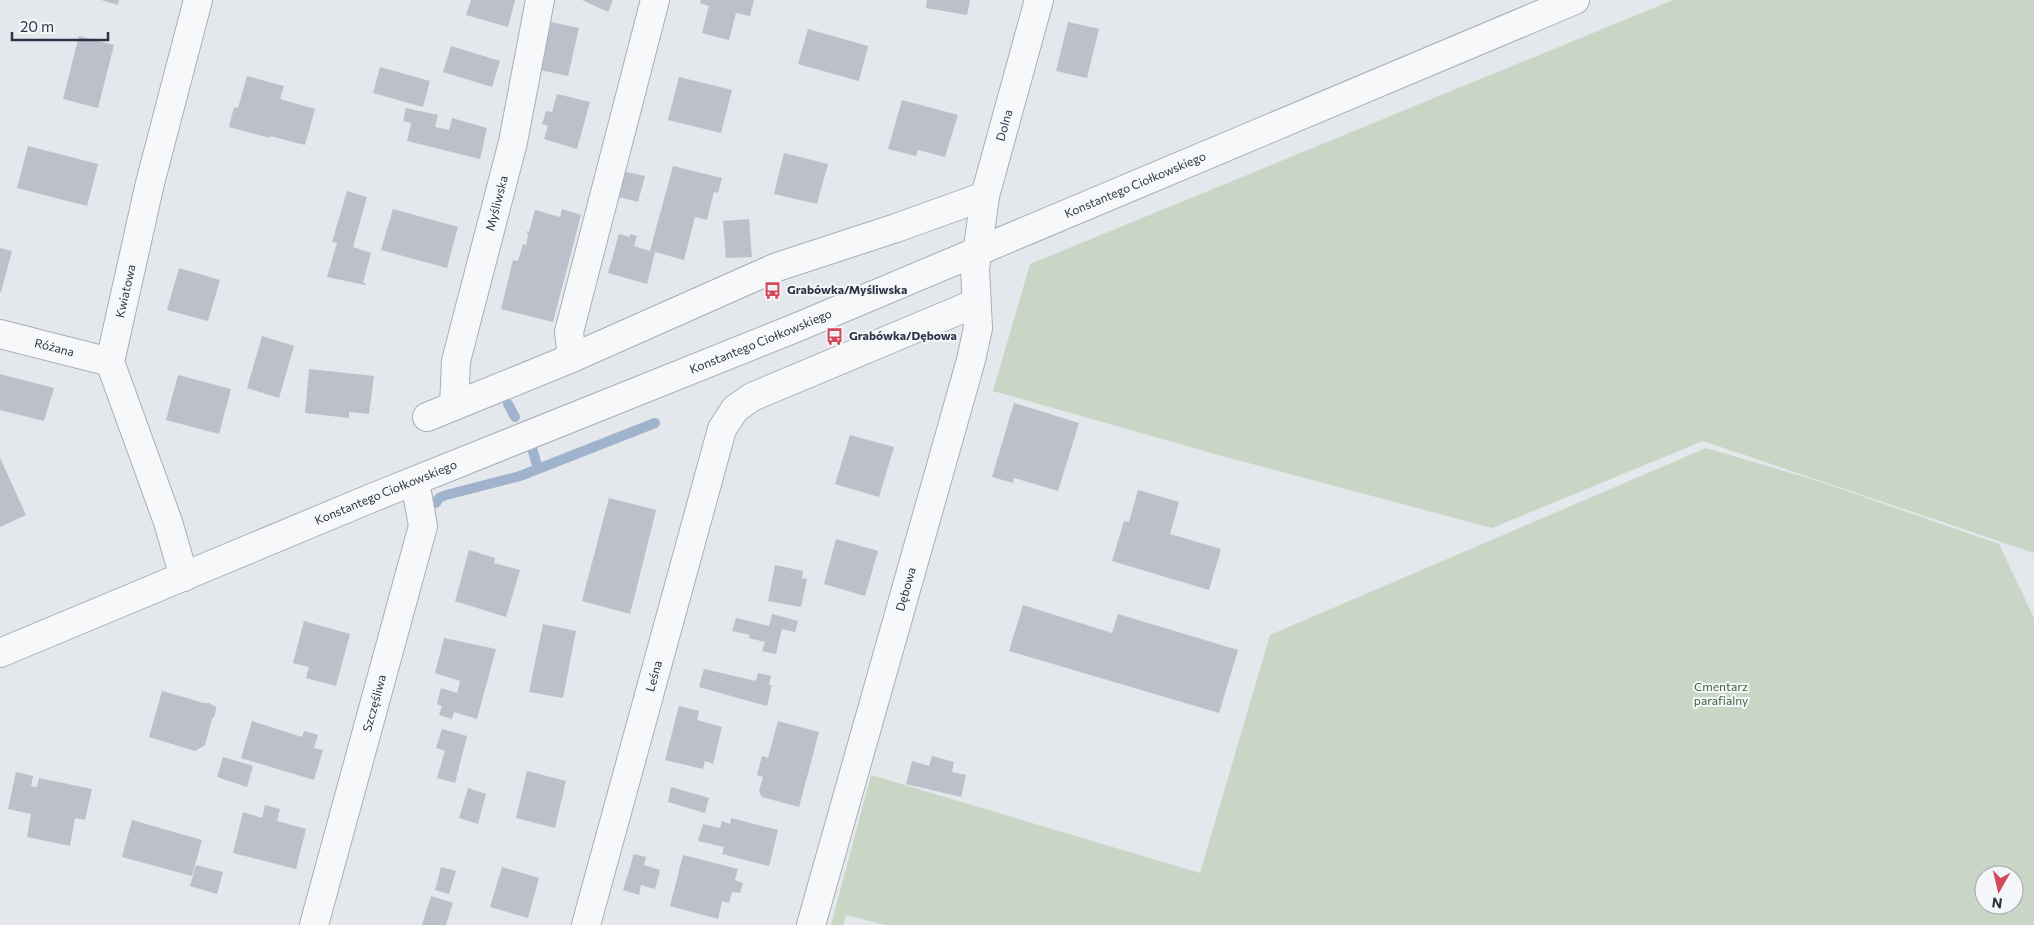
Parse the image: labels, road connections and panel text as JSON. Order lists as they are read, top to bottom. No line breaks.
{"streets":{"street":["Dolna","Konstantego Ciołkowskiego","Myśliwska","Kwiatowa","Różana","Dębowa","Leśna","Szczęśliwa"]},"crossings":[["Dolna","Konstantego Ciołkowskiego"],["Dolna","Dębowa"],["Konstantego Ciołkowskiego","Dębowa"],["Konstantego Ciołkowskiego","Szczęśliwa"],["Kwiatowa","Różana"],["Dębowa","Leśna"]],"parks":["Cmentarz parafialny"],"places":{"bus stop":["Grabówka/Myśliwska","Grabówka/Dębowa"]},"scale_bar":"20 m","north":"bottom"}
